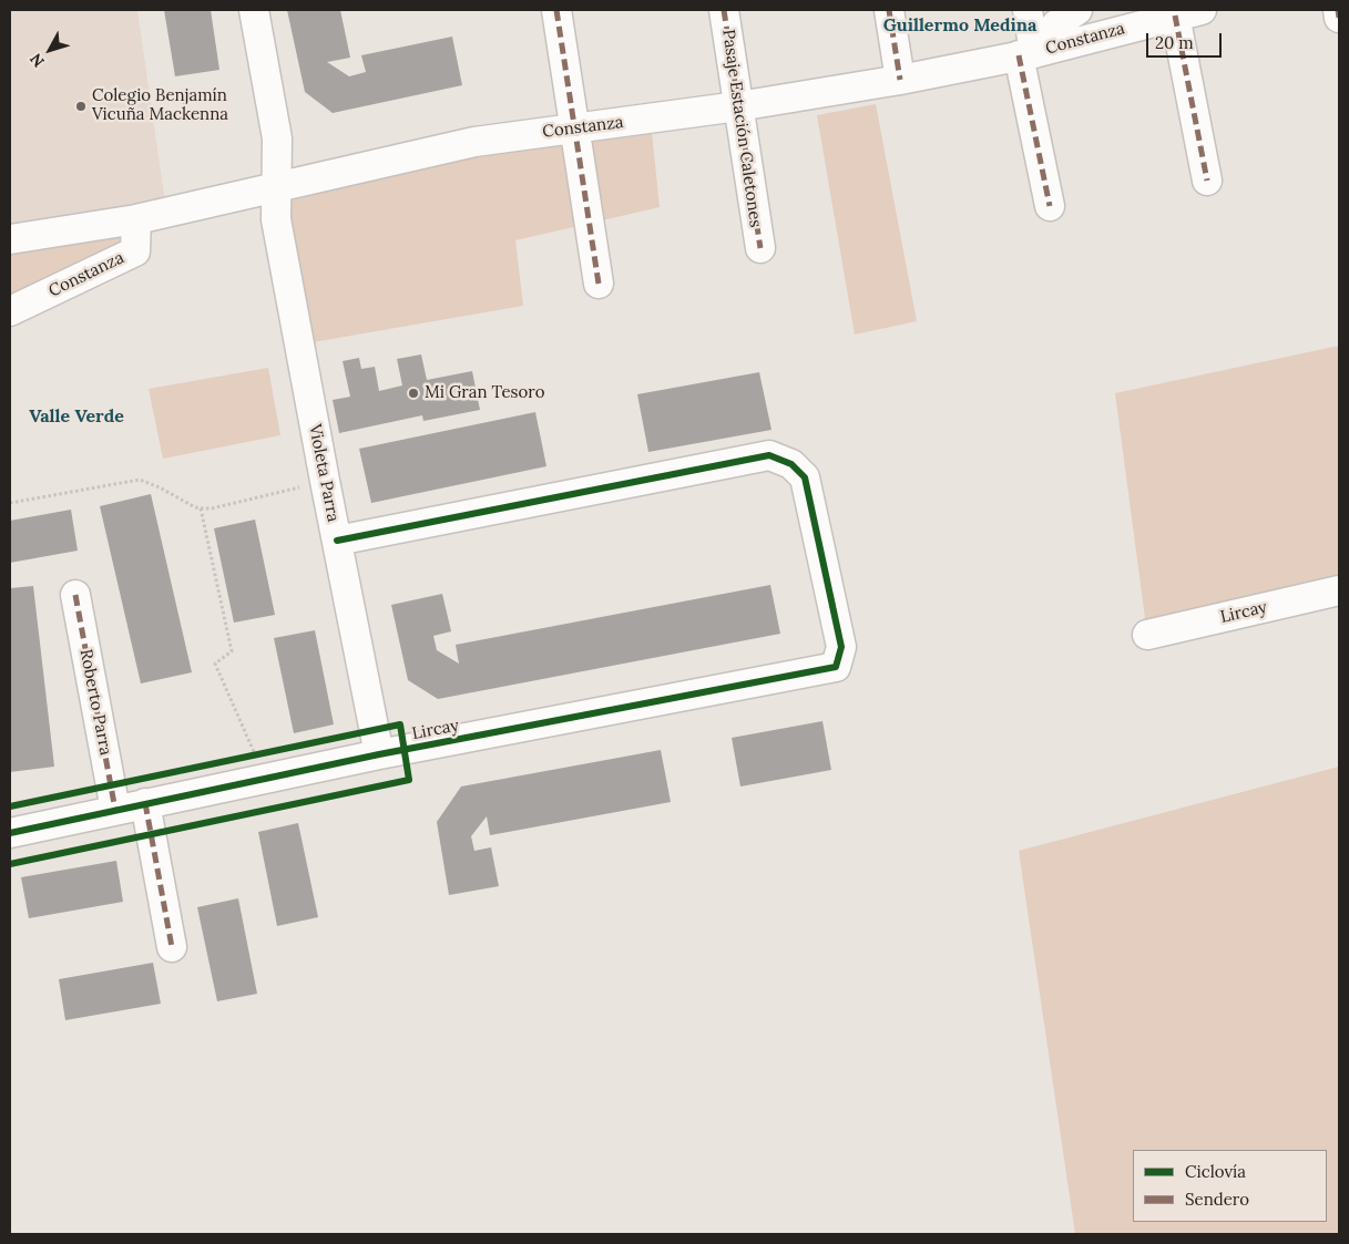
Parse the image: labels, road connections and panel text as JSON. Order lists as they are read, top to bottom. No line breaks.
{"streets":{"street":["Constanza","Pasaje Estación Caletones","Violeta Parra","Lircay","Roberto Parra"]},"crossings":[["Constanza","Pasaje Estación Caletones"],["Constanza","Violeta Parra"],["Violeta Parra","Lircay"],["Lircay","Roberto Parra"]],"districts":["Guillermo Medina","Valle Verde"],"places":["Colegio Benjamín Vicuña Mackenna","Mi Gran Tesoro"],"legend":["Ciclovía","Sendero"],"scale_bar":"20 m","north":"bottom left"}
